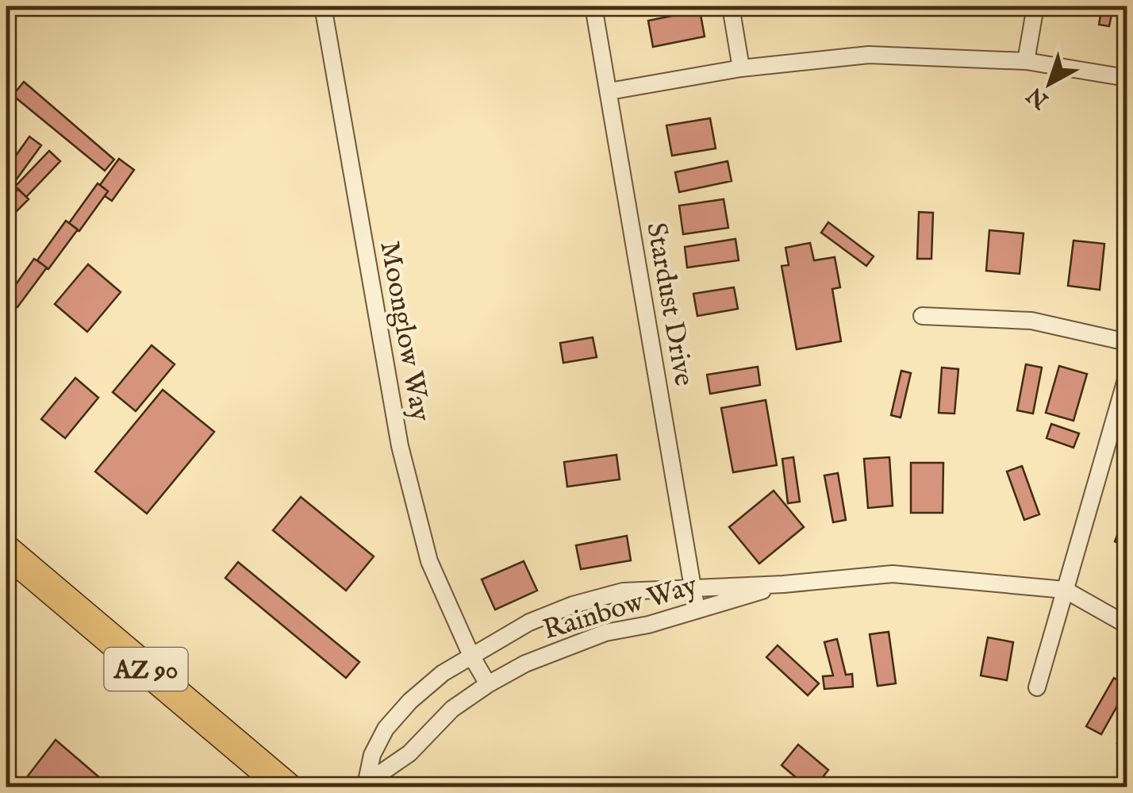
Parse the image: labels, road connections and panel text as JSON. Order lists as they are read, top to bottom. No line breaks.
{"streets":{"highway":["AZ 90"],"street":["Stardust Drive","Moonglow Way","Rainbow Way"]},"crossings":[["Stardust Drive","Rainbow Way"],["Moonglow Way","Rainbow Way"]],"north":"bottom left"}
